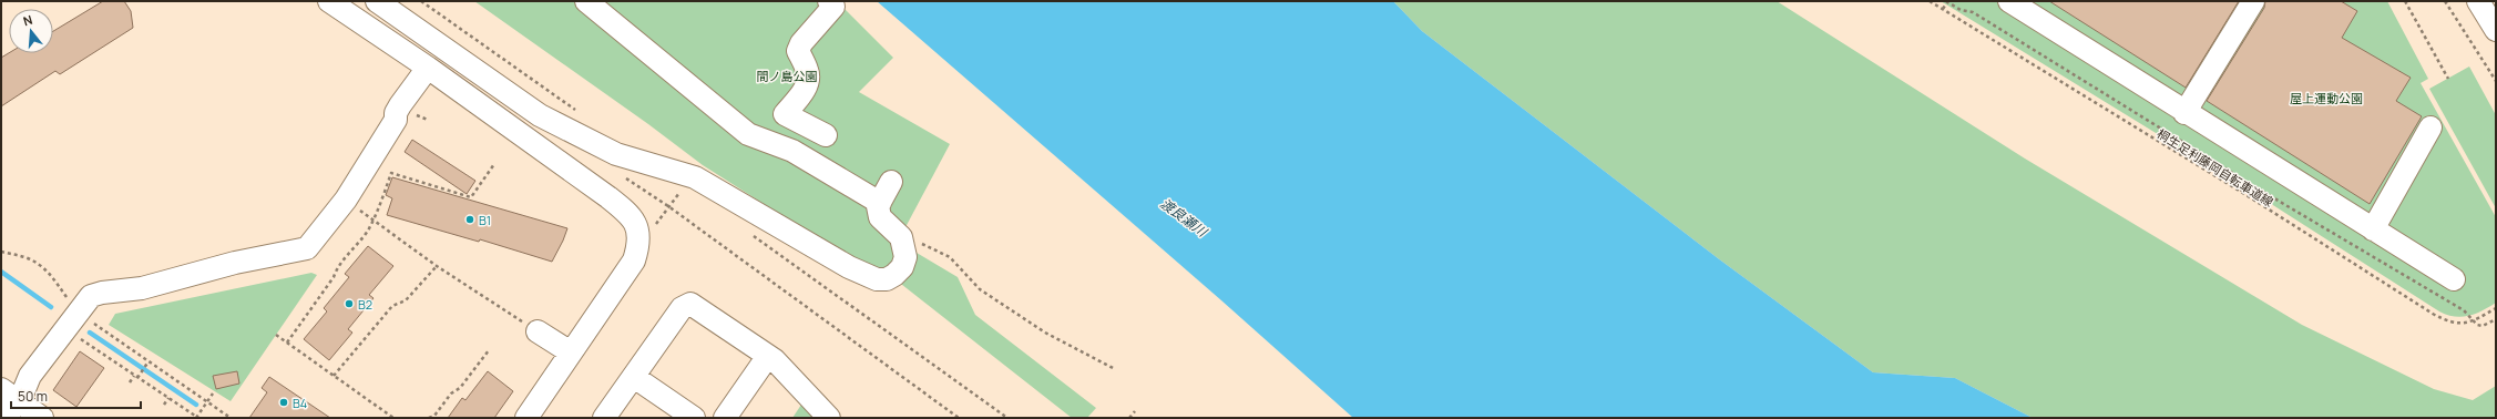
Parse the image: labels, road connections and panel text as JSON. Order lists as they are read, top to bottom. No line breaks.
{"streets":{"path":["桐生足利藤岡自転車道線"]},"water":["渡良瀬川"],"parks":["間ノ島公園","屋上運動公園"],"places":["B1","B2","B4"],"scale_bar":"50 m","north":"top"}
